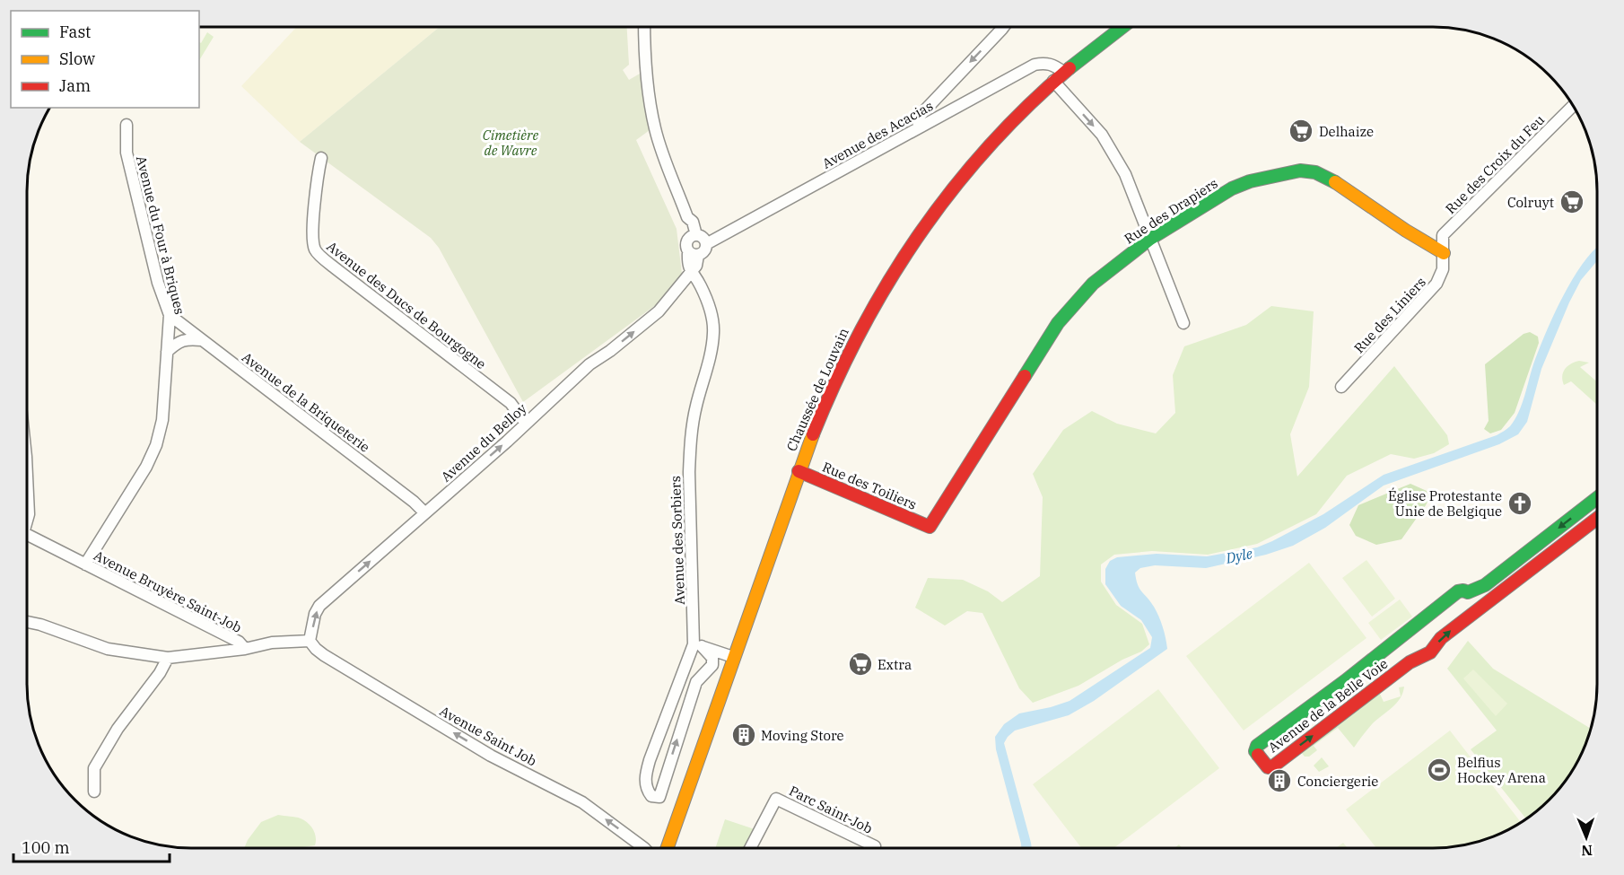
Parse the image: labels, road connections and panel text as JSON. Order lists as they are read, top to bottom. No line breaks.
{"streets":{"street":["Avenue des Acacias","Rue des Croix du Feu","Rue des Drapiers","Avenue du Four à Briques","Avenue des Ducs de Bourgogne","Rue des Liniers","Chaussée de Louvain","Avenue de la Briqueterie","Avenue du Belloy","Rue des Toiliers","Avenue des Sorbiers","Avenue Bruyère Saint-Job","Avenue de la Belle Voie","Avenue Saint Job","Parc Saint-Job"]},"crossings":[["Avenue des Acacias","Chaussée de Louvain"],["Rue des Croix du Feu","Rue des Drapiers"],["Rue des Croix du Feu","Rue des Liniers"],["Rue des Drapiers","Rue des Liniers"],["Rue des Drapiers","Rue des Toiliers"],["Avenue du Four à Briques","Avenue de la Briqueterie"],["Avenue du Four à Briques","Avenue Bruyère Saint-Job"],["Avenue des Ducs de Bourgogne","Avenue du Belloy"],["Chaussée de Louvain","Rue des Toiliers"],["Avenue de la Briqueterie","Avenue du Belloy"],["Avenue du Belloy","Avenue des Sorbiers"],["Avenue du Belloy","Avenue Bruyère Saint-Job"],["Avenue du Belloy","Avenue Saint Job"],["Avenue Bruyère Saint-Job","Avenue Saint Job"]],"one_way":["Avenue du Belloy","Avenue Saint Job"],"water":["Dyle"],"parks":["Cimetière de Wavre"],"places":{"supermarket":["Delhaize","Colruyt","Extra"],"church":["Église Protestante Unie de Belgique"],"building":["Moving Store","Conciergerie"],"sports":["Belfius Hockey Arena"]},"legend":["Fast","Slow","Jam"],"scale_bar":"100 m","north":"bottom"}
